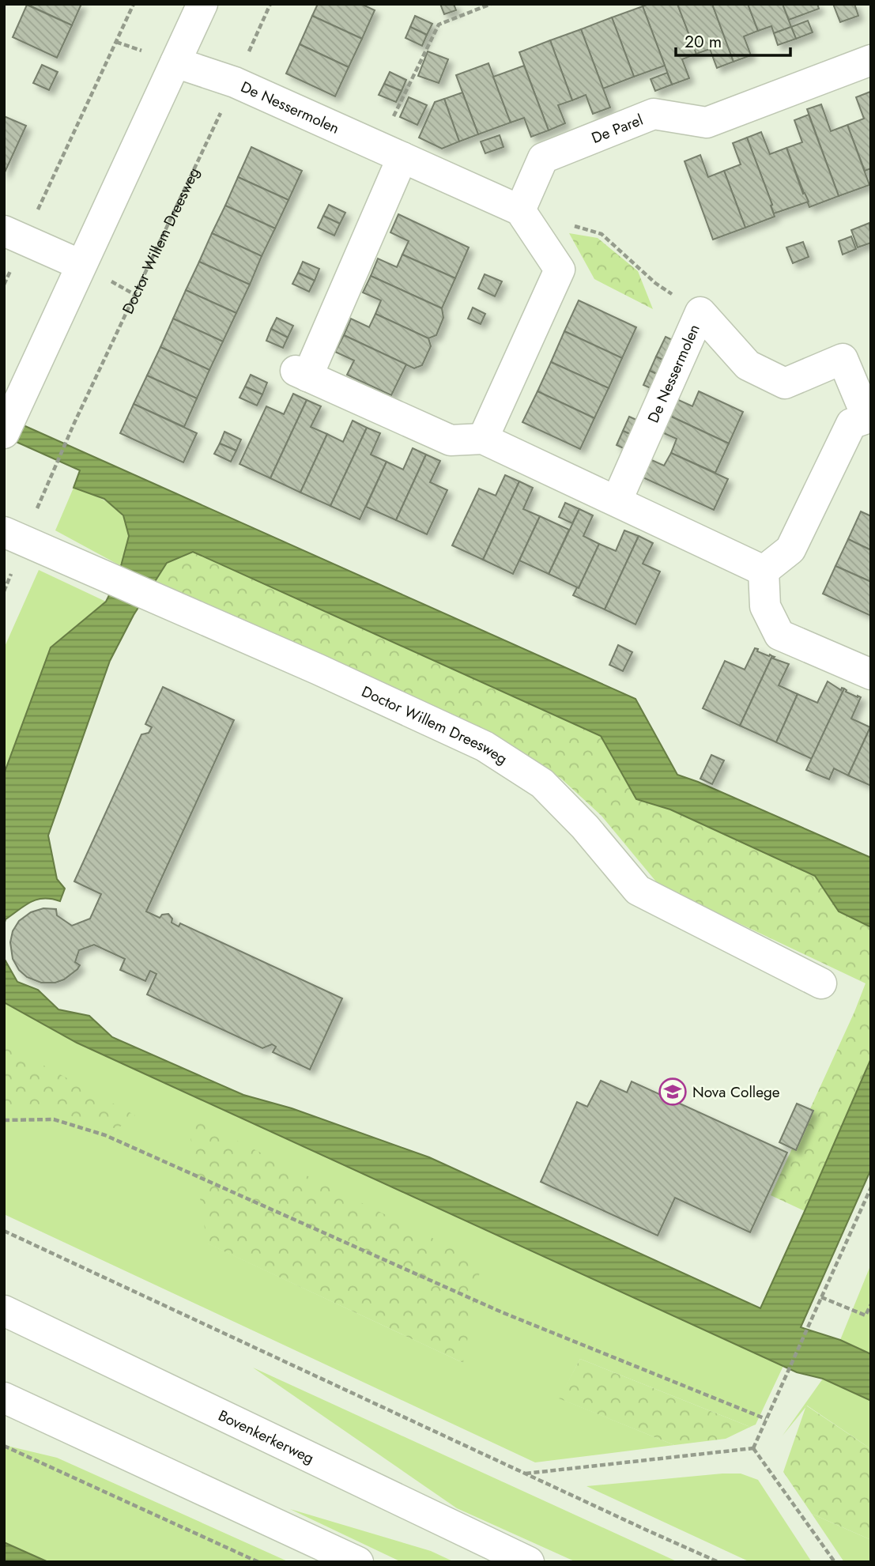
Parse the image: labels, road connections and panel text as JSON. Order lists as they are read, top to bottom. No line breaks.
{"streets":{"street":["De Nessermolen","De Parel","Doctor Willem Dreesweg","Bovenkerkerweg"]},"crossings":[["De Nessermolen","De Parel"],["De Nessermolen","Doctor Willem Dreesweg"]],"places":{"school or university":["Nova College"]},"scale_bar":"20 m"}
